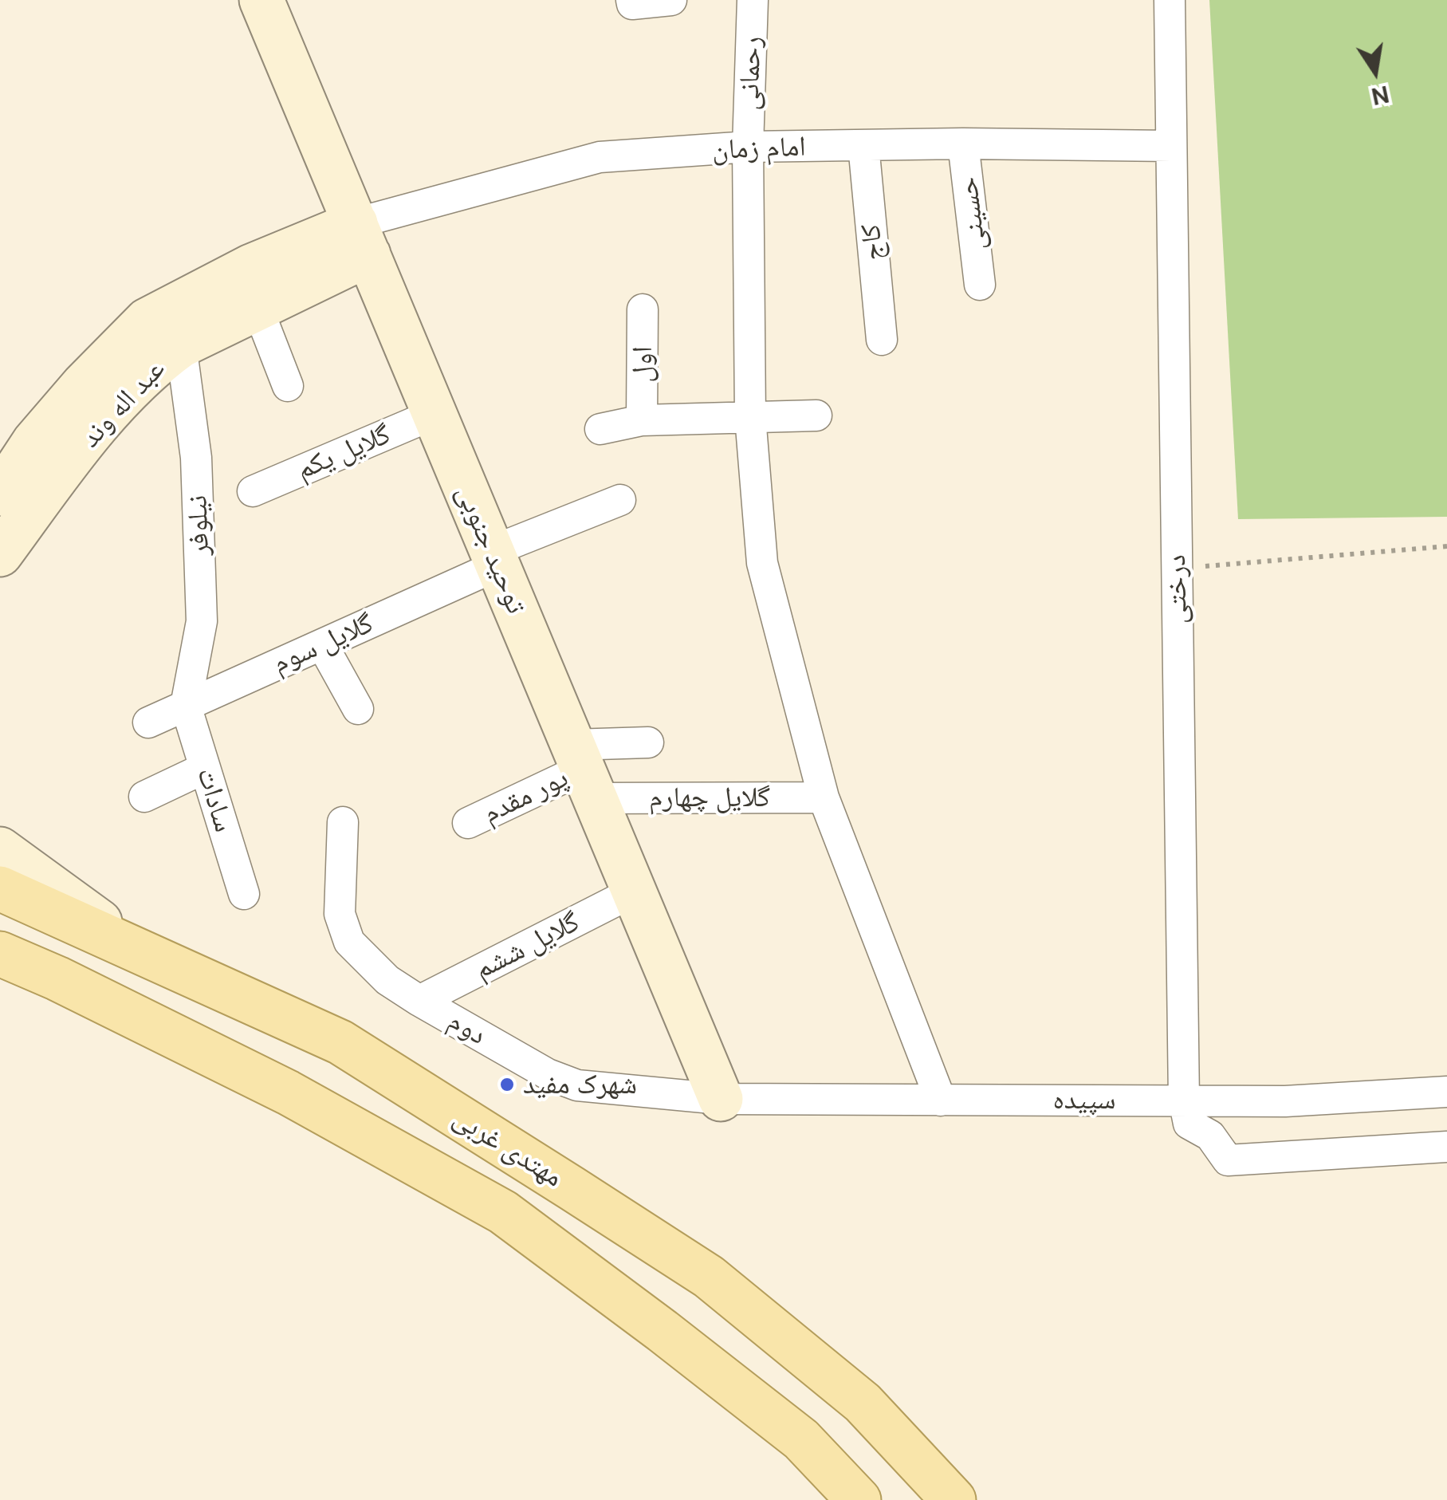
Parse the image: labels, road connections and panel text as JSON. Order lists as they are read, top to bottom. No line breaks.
{"streets":{"main road":["مهتدی غربی"],"street":["رحمانی","امام زمان","حسینی","کاج","اول","عبد اله وند","گلایل یکم","نیلوفر","توحید جنوبی","درختی","گلایل سوم","پور مقدم","گلایل چهارم","سادات","گلایل ششم","دوم","سپیده"]},"crossings":[["رحمانی","امام زمان"],["رحمانی","گلایل چهارم"],["رحمانی","سپیده"],["امام زمان","حسینی"],["امام زمان","کاج"],["امام زمان","عبد اله وند"],["امام زمان","توحید جنوبی"],["امام زمان","درختی"],["عبد اله وند","نیلوفر"],["عبد اله وند","توحید جنوبی"],["گلایل یکم","توحید جنوبی"],["نیلوفر","گلایل سوم"],["نیلوفر","سادات"],["توحید جنوبی","گلایل سوم"],["توحید جنوبی","پور مقدم"],["توحید جنوبی","گلایل چهارم"],["توحید جنوبی","گلایل ششم"],["توحید جنوبی","دوم"],["توحید جنوبی","سپیده"],["درختی","سپیده"],["گلایل سوم","سادات"],["پور مقدم","گلایل چهارم"],["گلایل ششم","دوم"],["دوم","سپیده"]],"places":["شهرک مفید"],"north":"bottom"}
